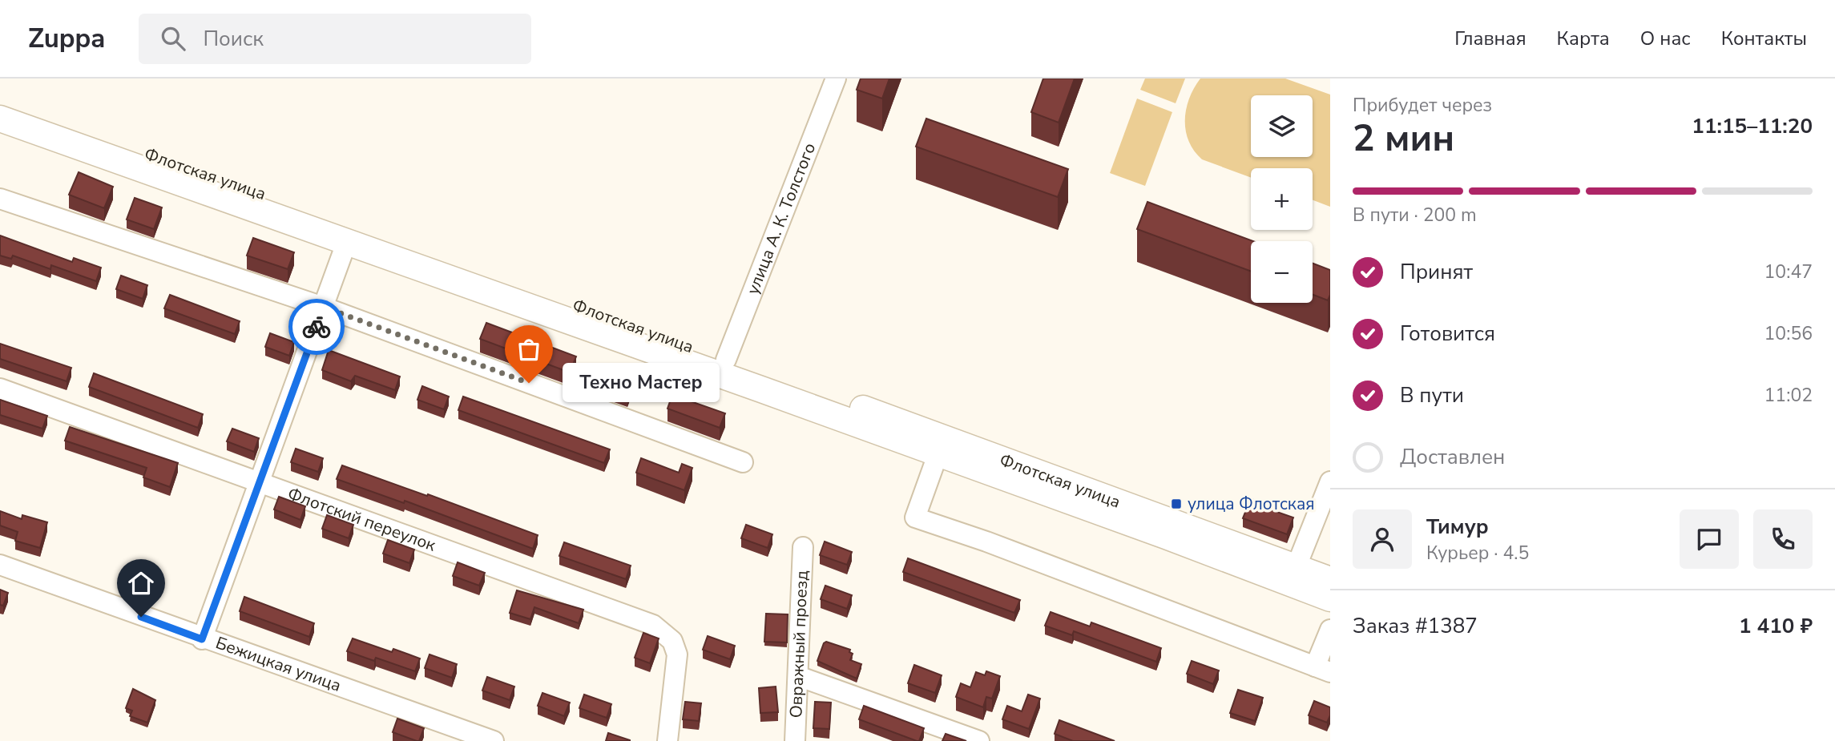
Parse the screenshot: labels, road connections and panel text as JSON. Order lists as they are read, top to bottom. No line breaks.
{"streets":{"main road":["Флотская улица"],"street":["улица А. К. Толстого","Флотский переулок","Овражный проезд","Бежицкая улица"]},"crossings":[["Флотская улица","улица А. К. Толстого"]],"places":{"other":["Техно Мастер"],"transit":["улица Флотская"]},"page":{"header":"Zuppa","search":"Поиск","nav":["Главная","Карта","О нас","Контакты"],"heading":["2 мин","Прибудет через","11:15–11:20"],"panel":["Тимур","Курьер · 4.5","Заказ #1387","1 410 ₽"],"map_buttons":["+","−"],"bar":"В пути · 200 m","list":[["Принят","10:47"],["Готовится","10:56"],["В пути","11:02"],"Доставлен"],"bubble":"Техно Мастер"}}
